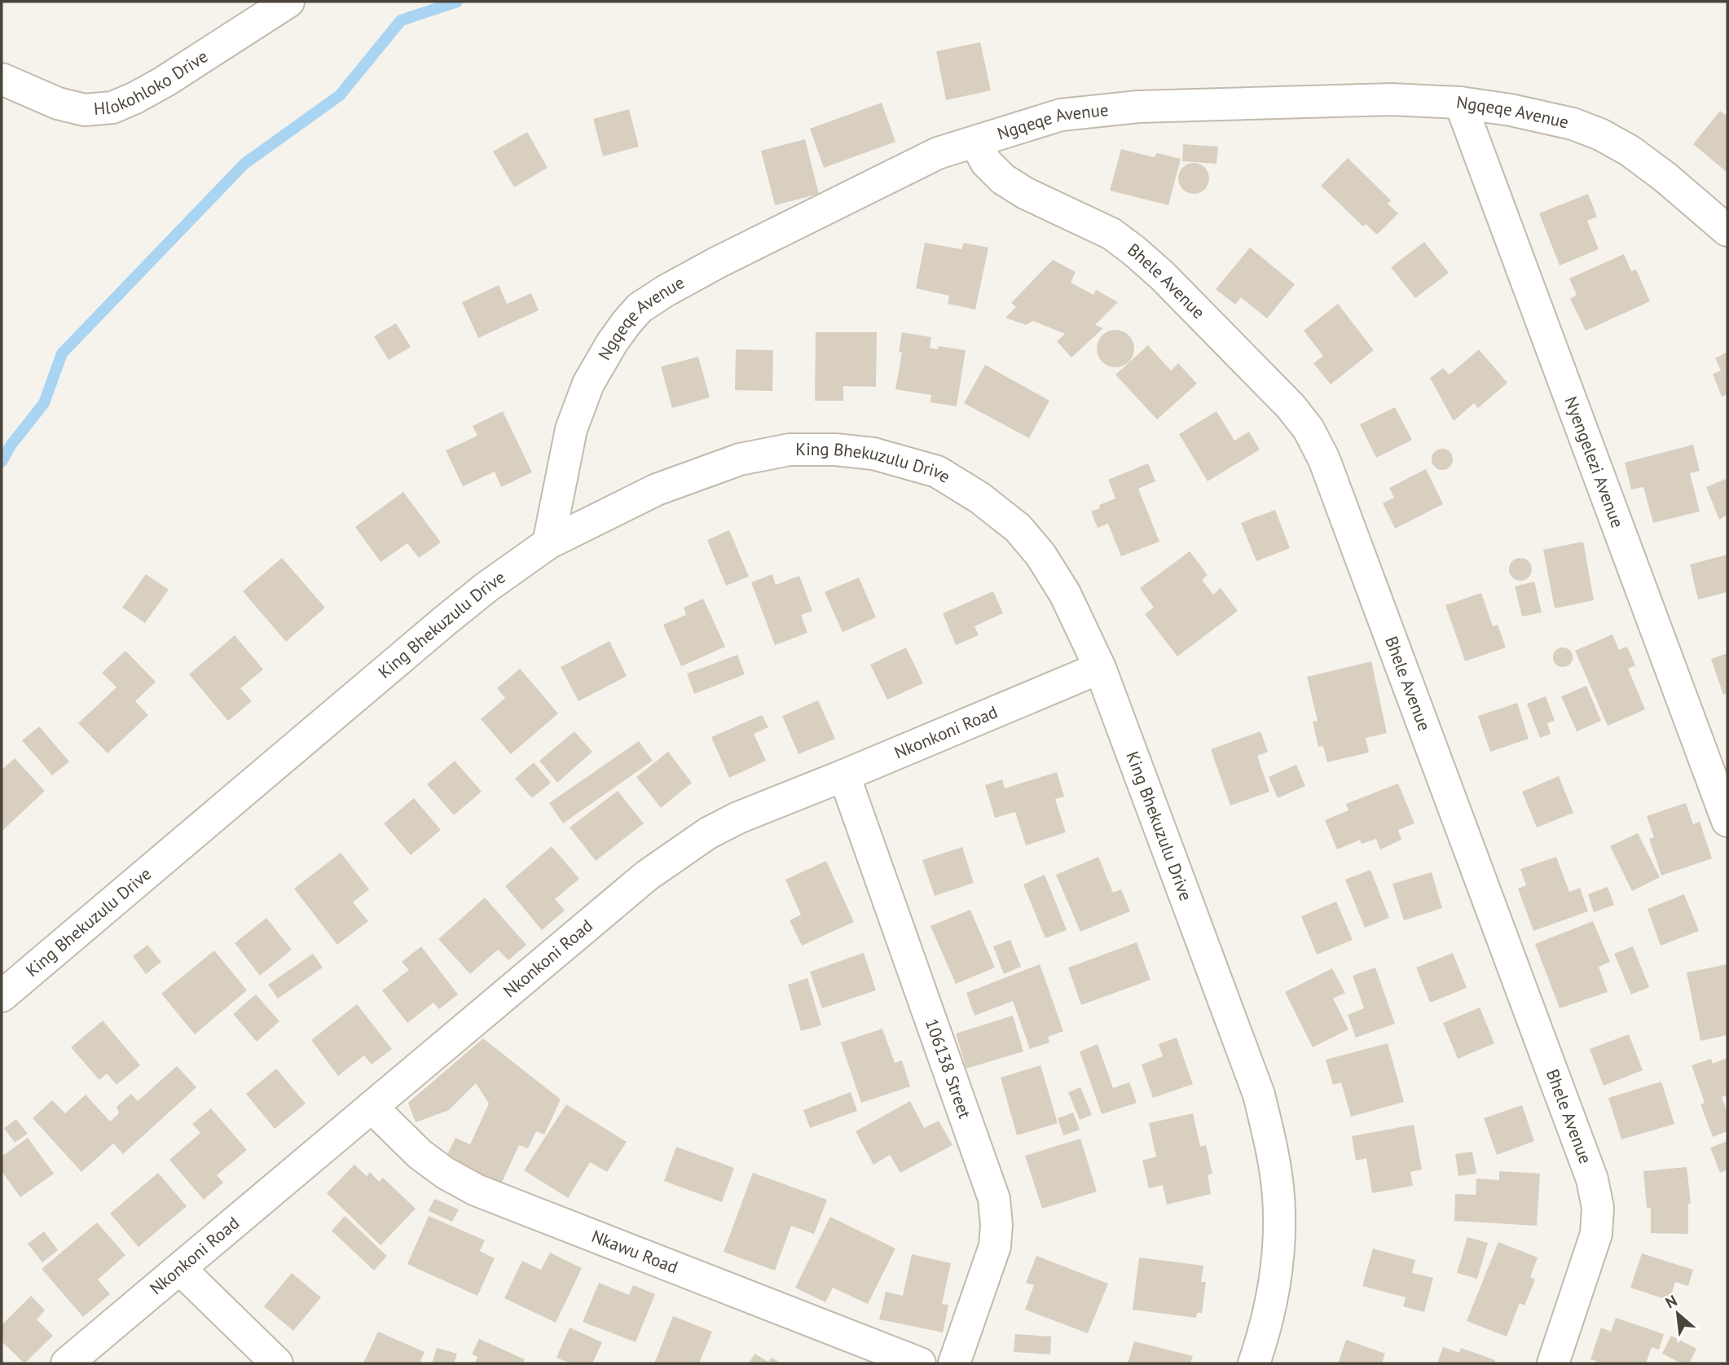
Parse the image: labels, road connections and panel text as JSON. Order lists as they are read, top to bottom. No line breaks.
{"streets":{"street":["Hlokohloko Drive","Ngqeqe Avenue","Bhele Avenue","Nyengelezi Avenue","King Bhekuzulu Drive","Nkonkoni Road","106138 Street","Nkawu Road"]},"crossings":[["Ngqeqe Avenue","Bhele Avenue"],["Ngqeqe Avenue","Nyengelezi Avenue"],["Ngqeqe Avenue","King Bhekuzulu Drive"],["King Bhekuzulu Drive","Nkonkoni Road"],["Nkonkoni Road","106138 Street"],["Nkonkoni Road","Nkawu Road"]],"north":"top left"}
